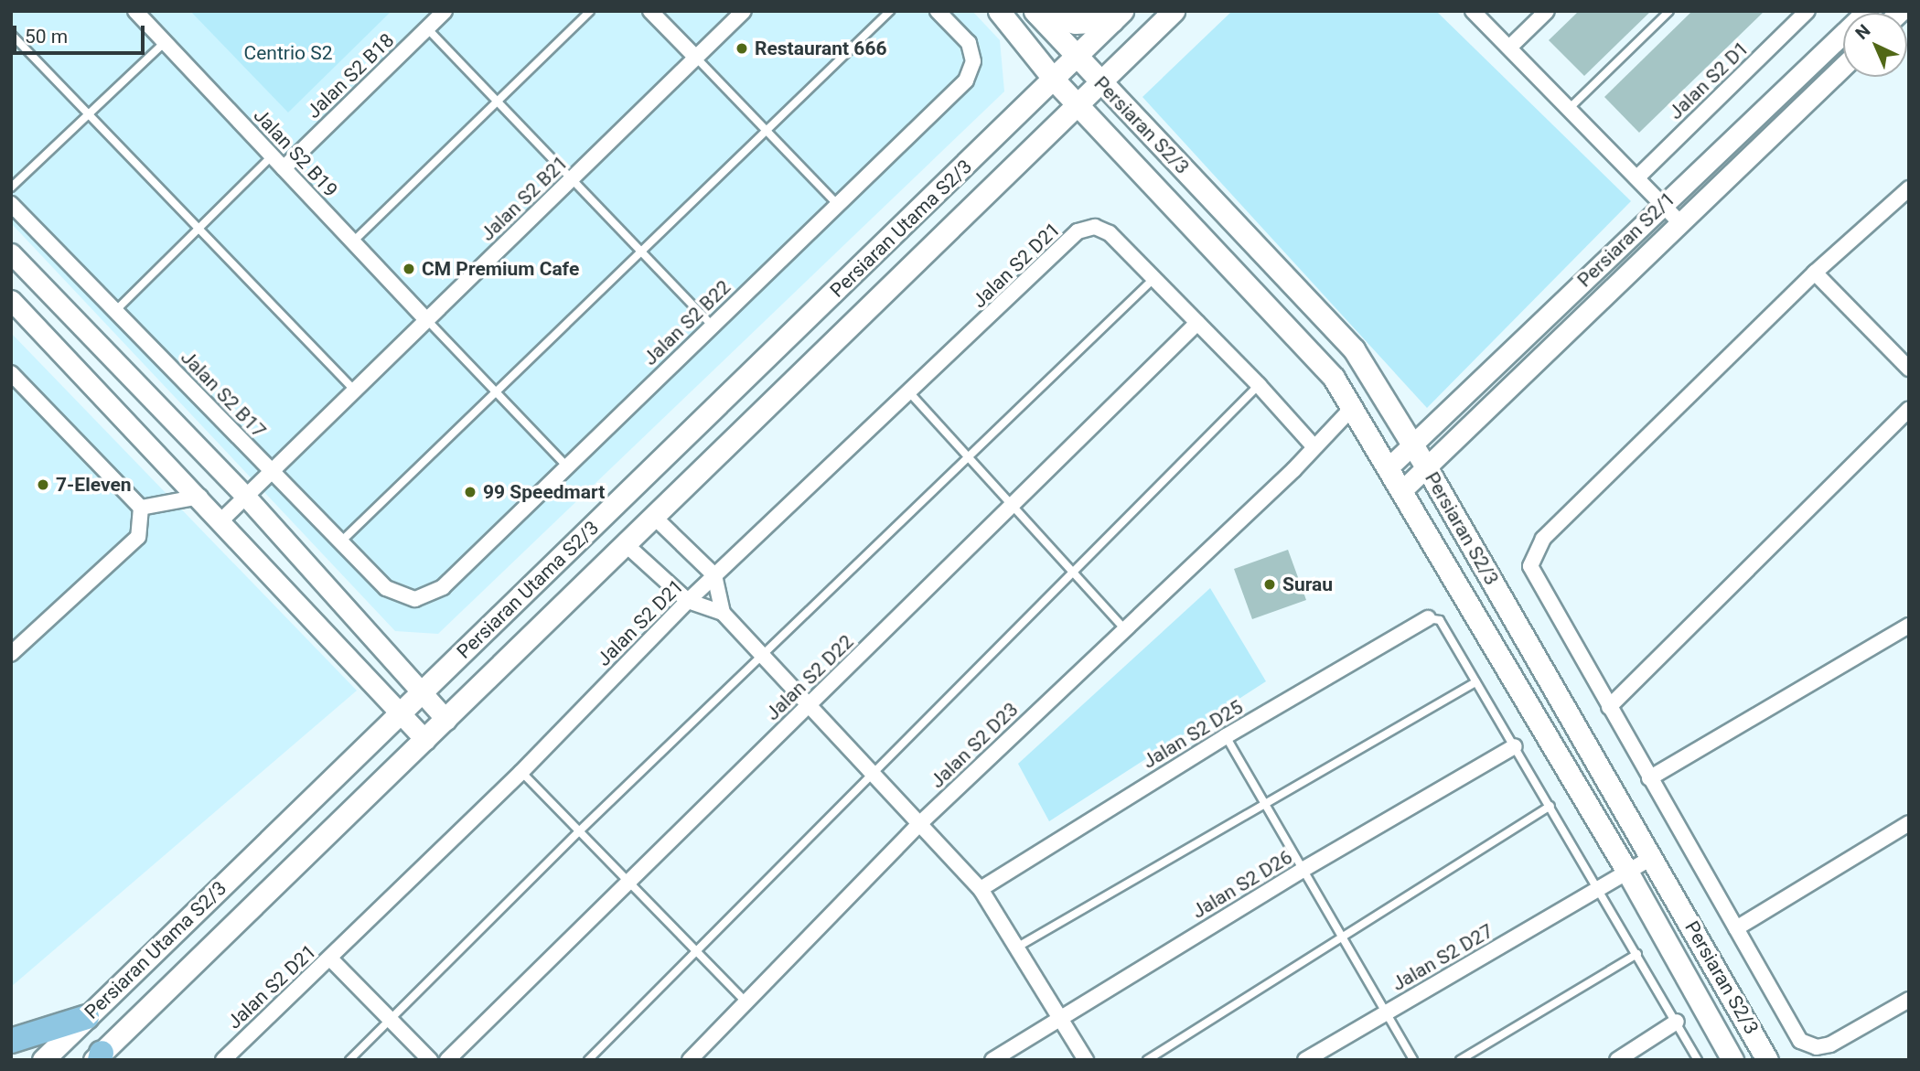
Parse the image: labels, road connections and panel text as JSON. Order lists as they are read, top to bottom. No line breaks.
{"streets":{"main road":["Persiaran S2/3","Persiaran Utama S2/3"],"street":["Jalan S2 B18","Jalan S2 D1","Jalan S2 B19","Jalan S2 B21","Persiaran S2/1","Jalan S2 D21","Jalan S2 B22","Jalan S2 B17","Jalan S2 D22","Jalan S2 D25","Jalan S2 D23","Jalan S2 D26","Jalan S2 D27"]},"crossings":[["Jalan S2 B18","Jalan S2 B19"],["Persiaran S2/3","Persiaran Utama S2/3"],["Persiaran S2/3","Persiaran S2/1"],["Persiaran S2/3","Jalan S2 D27"],["Jalan S2 B19","Jalan S2 B21"],["Jalan S2 B21","Jalan S2 B17"],["Jalan S2 B22","Jalan S2 B17"]],"parks":["Centrio S2"],"places":["Restaurant 666","CM Premium Cafe","7-Eleven","99 Speedmart","Surau"],"scale_bar":"50 m","north":"top left"}
